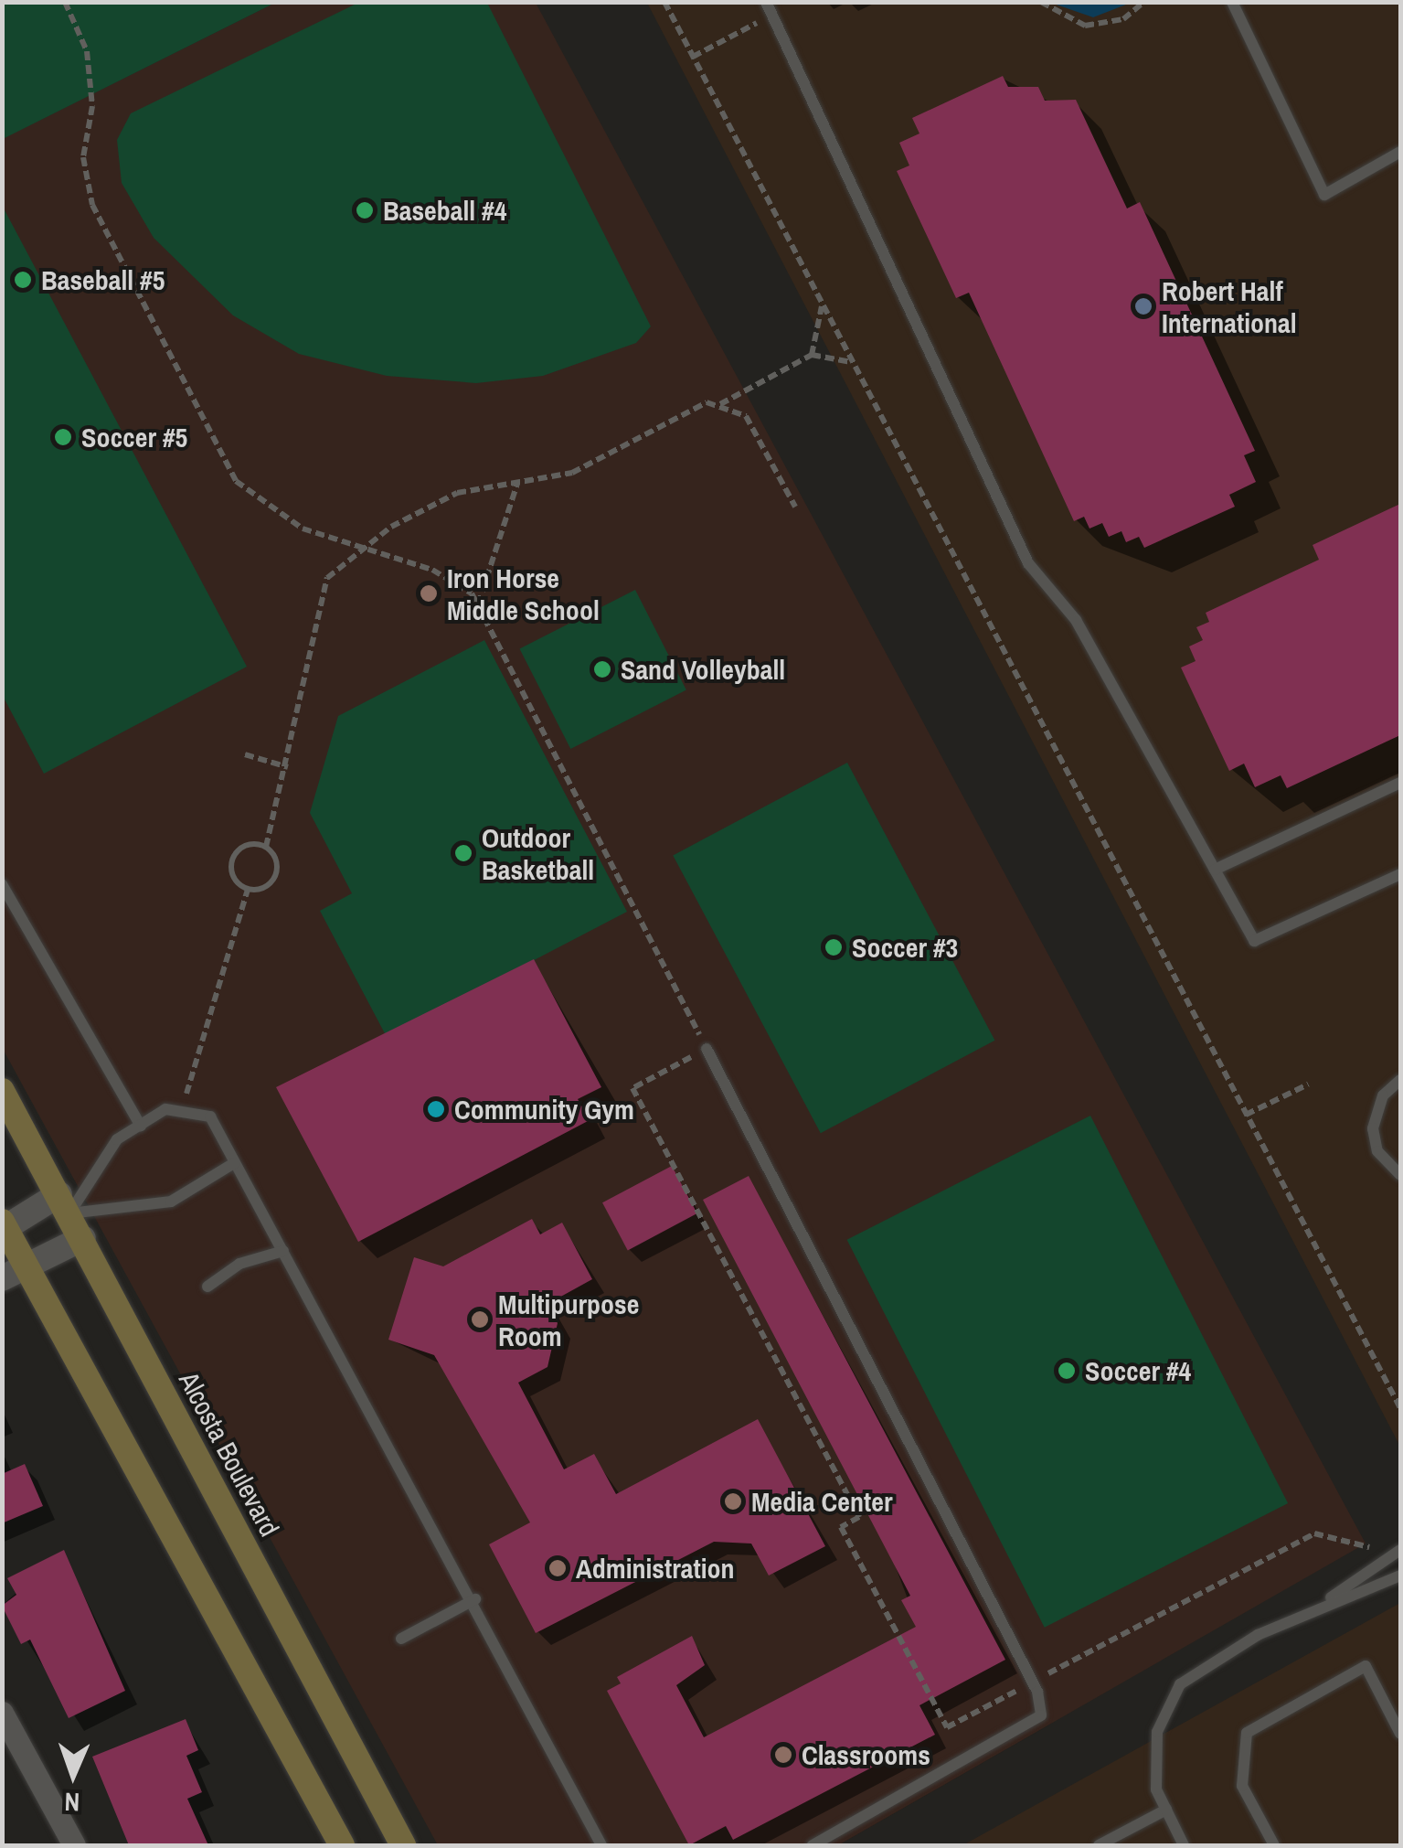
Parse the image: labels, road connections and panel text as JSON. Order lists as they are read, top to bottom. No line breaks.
{"streets":{"main road":["Alcosta Boulevard"]},"places":["Baseball #4","Baseball #5","Robert Half International","Soccer #5","Iron Horse Middle School","Sand Volleyball","Outdoor Basketball","Soccer #3","Community Gym","Multipurpose Room","Soccer #4","Media Center","Administration","Classrooms"],"north":"bottom"}
